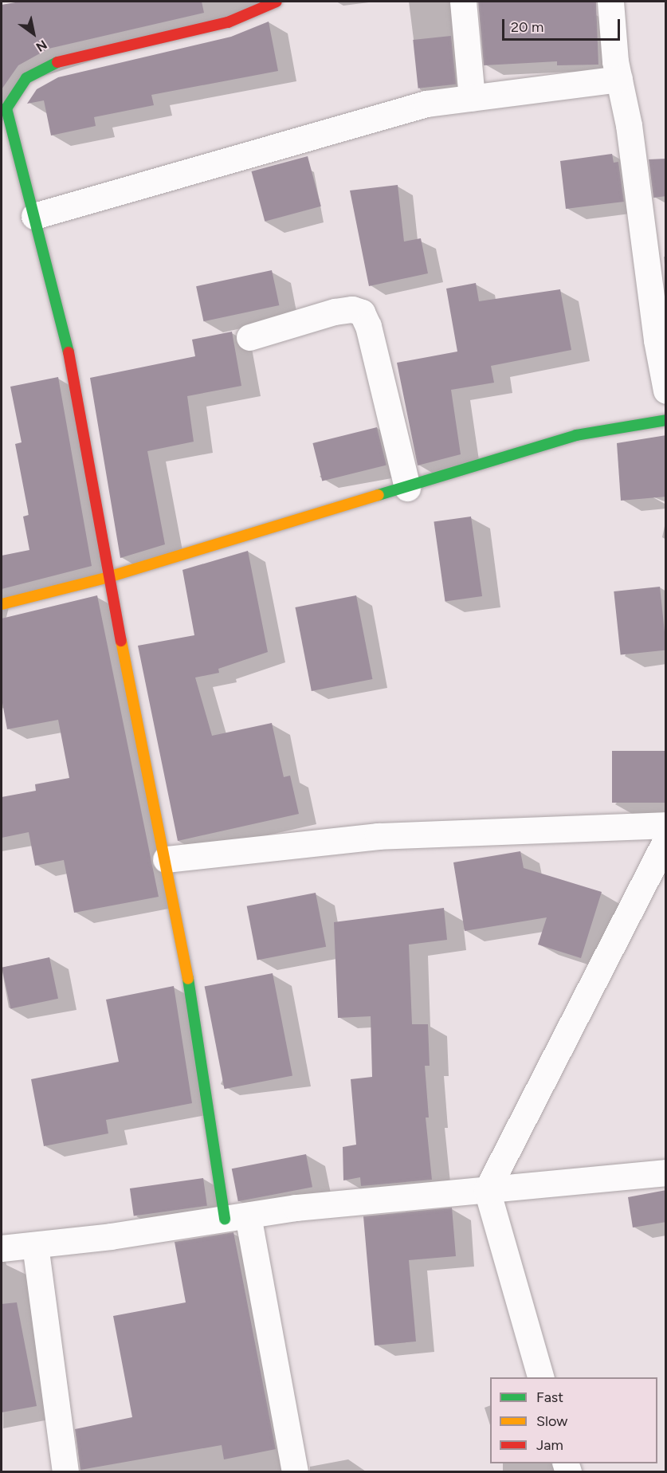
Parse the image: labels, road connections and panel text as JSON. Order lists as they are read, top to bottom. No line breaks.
{"legend":["Fast","Slow","Jam"],"scale_bar":"20 m","north":"bottom right"}
